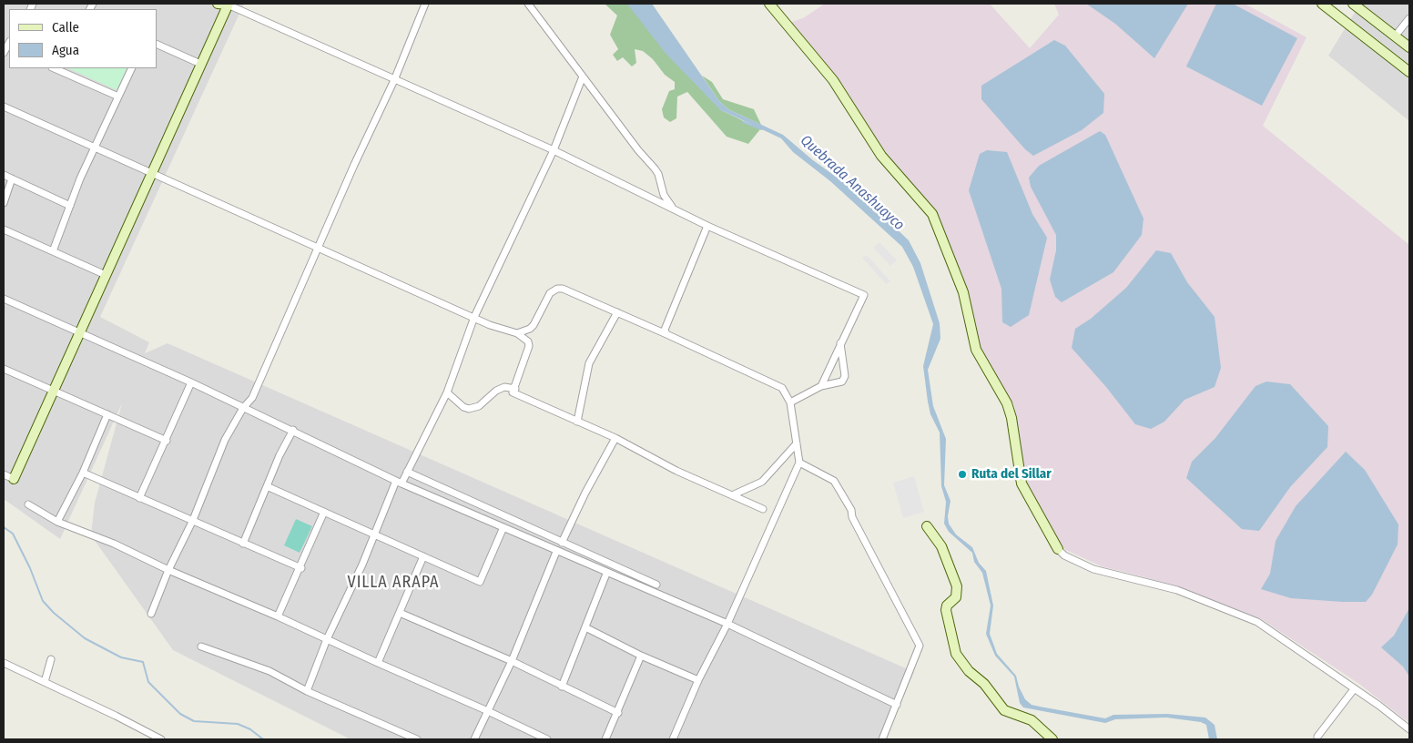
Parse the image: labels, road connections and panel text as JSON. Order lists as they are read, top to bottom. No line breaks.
{"districts":["VILLA ARAPA"],"water":["Quebrada Anashuayco"],"places":["Ruta del Sillar"],"legend":["Calle","Agua"]}
